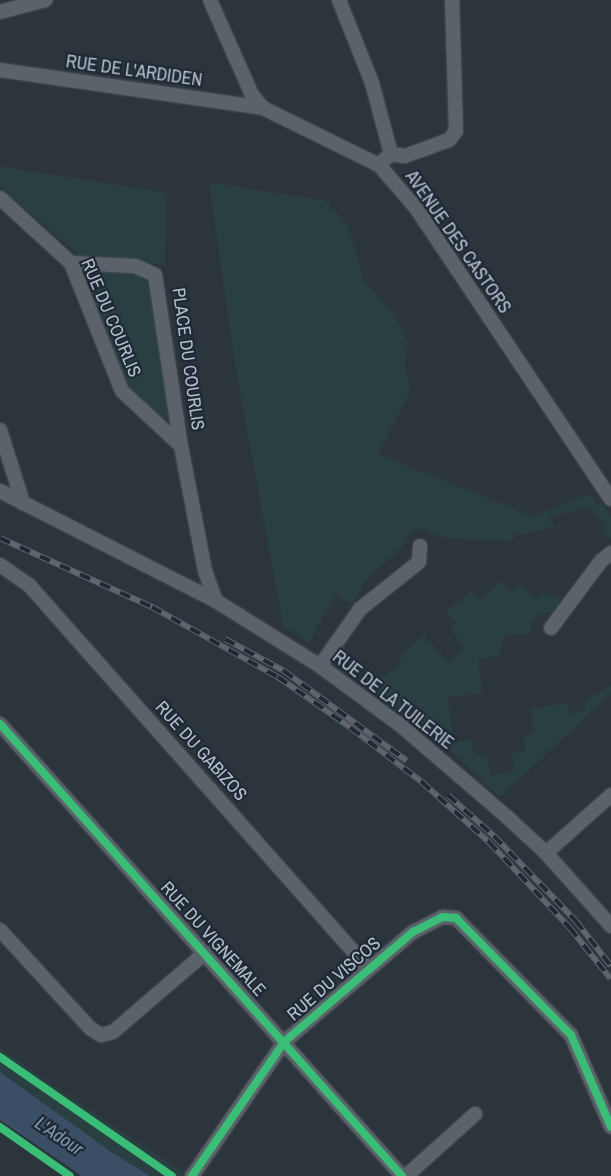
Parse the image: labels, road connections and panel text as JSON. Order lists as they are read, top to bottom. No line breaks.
{"streets":{"street":["RUE DE L'ARDIDEN","AVENUE DES CASTORS","RUE DU COURLIS","PLACE DU COURLIS","RUE DE LA TUILERIE","RUE DU GABIZOS","RUE DU VIGNEMALE","RUE DU VISCOS"]},"crossings":[["RUE DE L'ARDIDEN","AVENUE DES CASTORS"],["RUE DU COURLIS","PLACE DU COURLIS"],["RUE DU GABIZOS","RUE DU VISCOS"],["RUE DU VIGNEMALE","RUE DU VISCOS"]],"water":["L'Adour"]}
